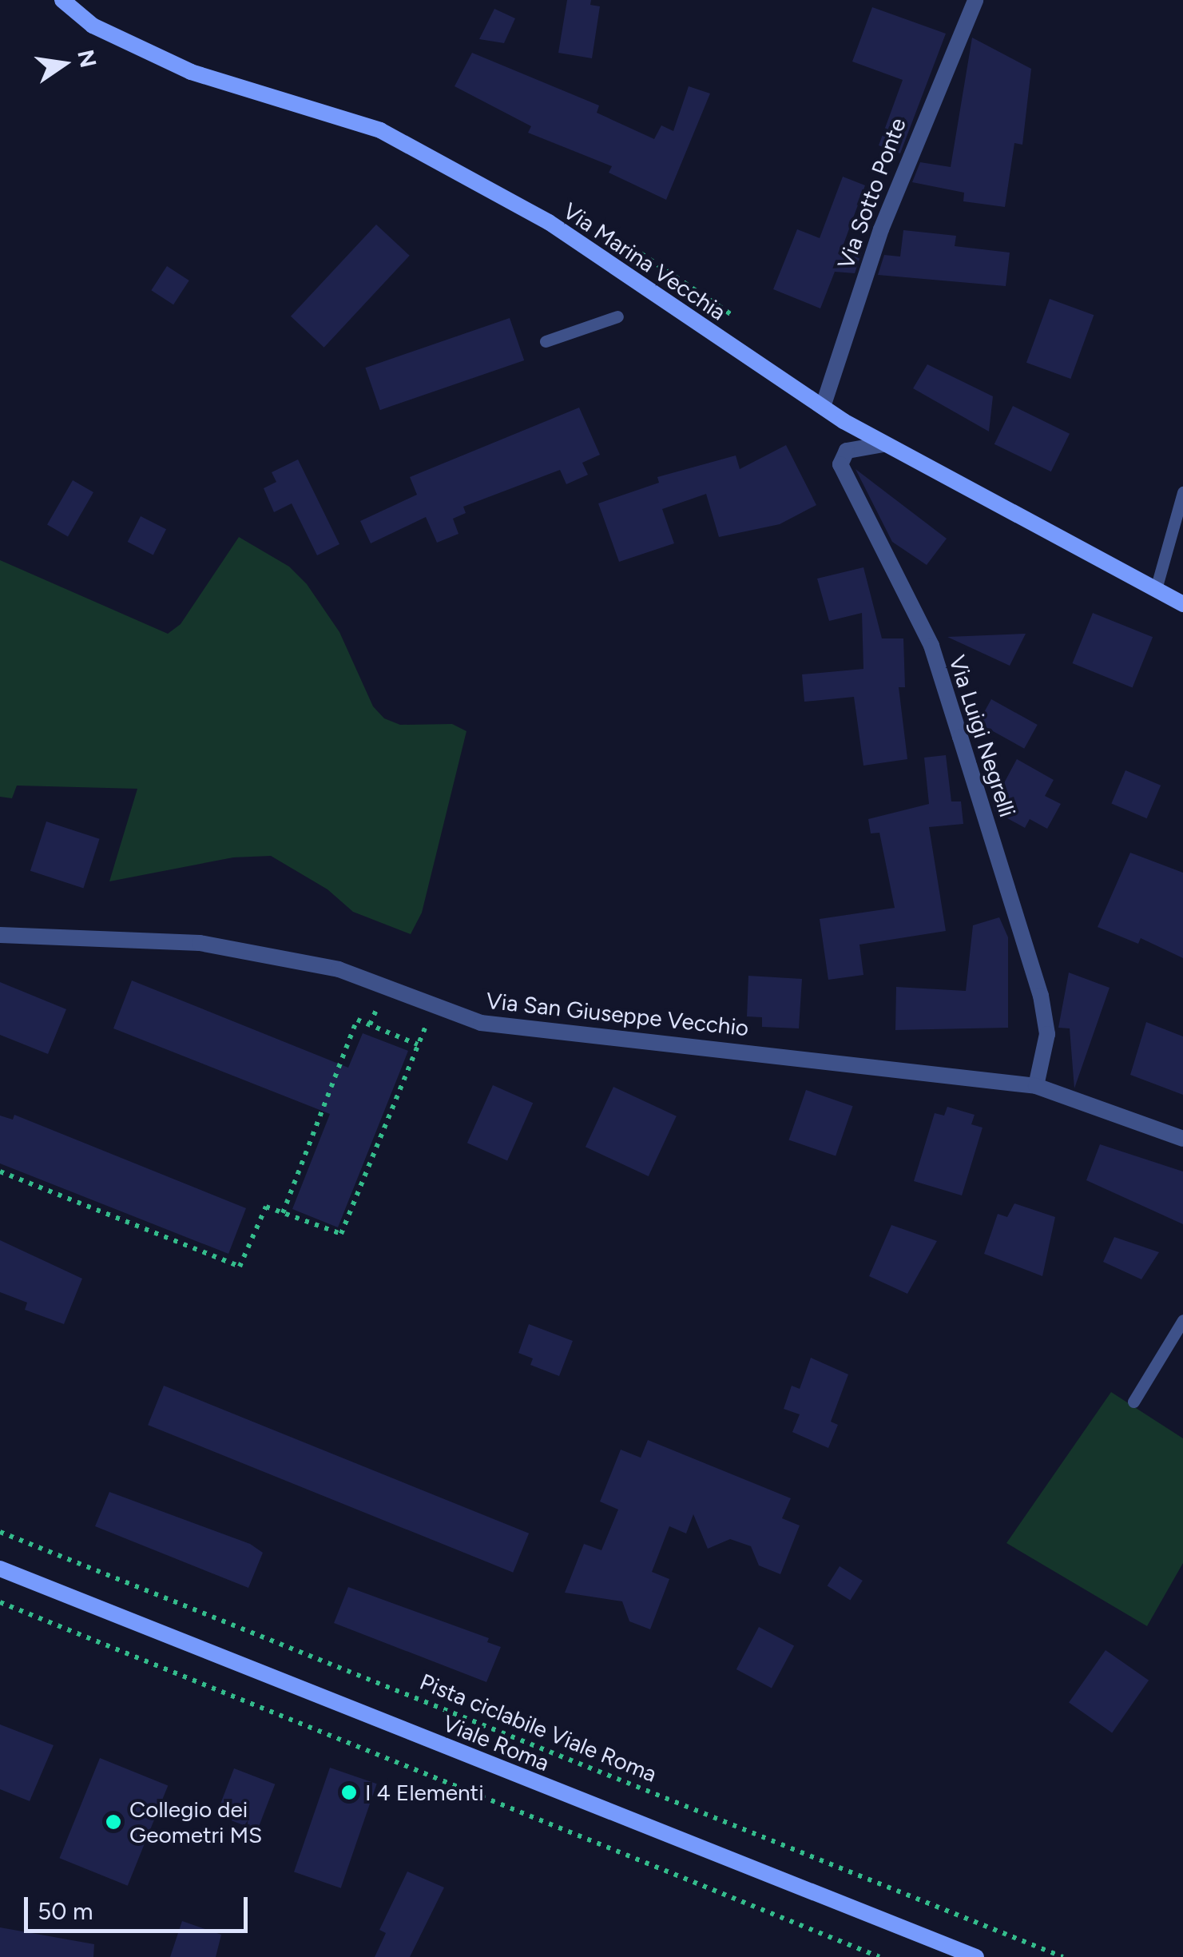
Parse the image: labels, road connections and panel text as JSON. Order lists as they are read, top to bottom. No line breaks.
{"streets":{"main road":["Via Marina Vecchia","Viale Roma"],"street":["Via Sotto Ponte","Via Luigi Negrelli","Via San Giuseppe Vecchio"],"path":["Pista ciclabile Viale Roma"]},"crossings":[["Via Sotto Ponte","Via Marina Vecchia"],["Via Marina Vecchia","Via Luigi Negrelli"],["Via Luigi Negrelli","Via San Giuseppe Vecchio"]],"places":["I 4 Elementi","Collegio dei Geometri MS"],"scale_bar":"50 m","north":"right"}
